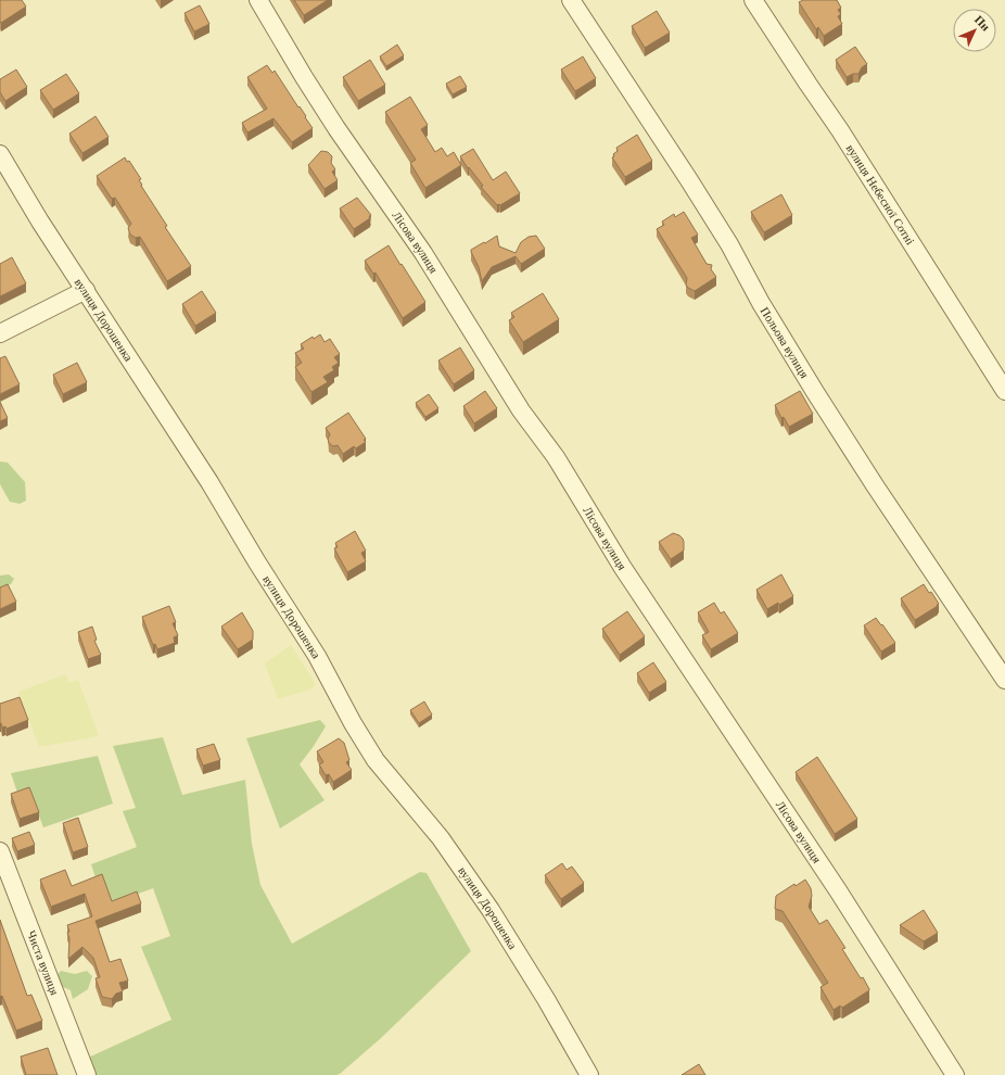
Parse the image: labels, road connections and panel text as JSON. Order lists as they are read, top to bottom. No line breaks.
{"streets":{"street":["вулиця Небесної Сотні","Лісова вулиця","вулиця Дорошенка","Польова вулиця","Чиста вулиця"]},"north":"top right"}
